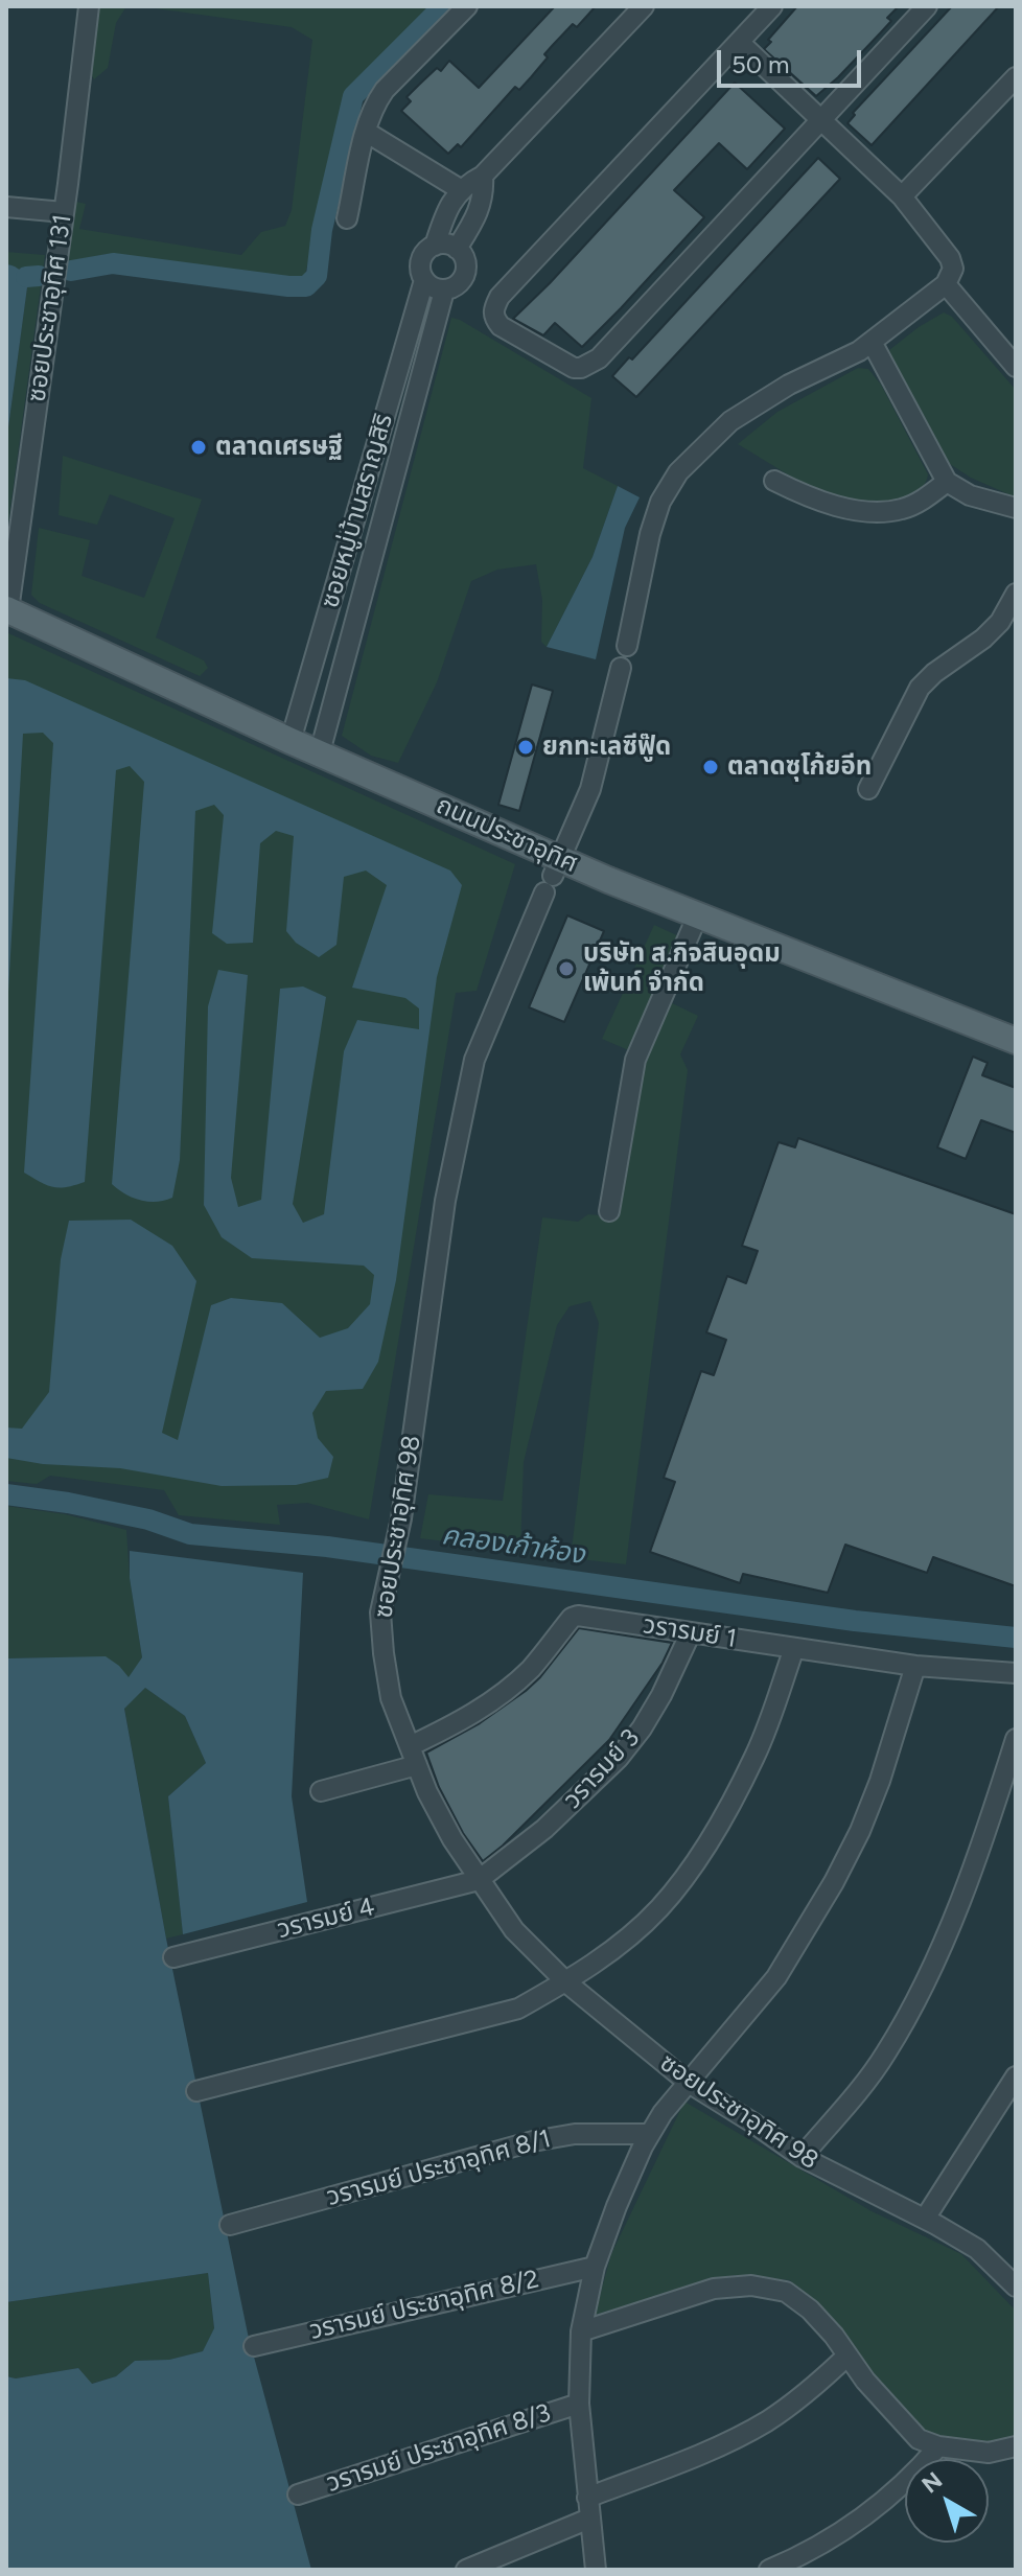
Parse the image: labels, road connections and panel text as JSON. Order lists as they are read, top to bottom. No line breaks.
{"streets":{"main road":["ถนนประชาอุทิศ"],"street":["ซอยประชาอุทิศ 131","ซอยหมู่บ้านสราญสิริ","ซอยประชาอุทิศ 98","วรารมย์ 1","วรารมย์ 3","วรารมย์ 4","วรารมย์ ประชาอุทิศ 8/1","วรารมย์ ประชาอุทิศ 8/2","วรารมย์ ประชาอุทิศ 8/3"]},"crossings":[["ซอยประชาอุทิศ 131","ถนนประชาอุทิศ"],["ซอยหมู่บ้านสราญสิริ","ถนนประชาอุทิศ"],["ถนนประชาอุทิศ","ซอยประชาอุทิศ 98"],["ซอยประชาอุทิศ 98","วรารมย์ 1"],["ซอยประชาอุทิศ 98","วรารมย์ 3"],["ซอยประชาอุทิศ 98","วรารมย์ 4"],["วรารมย์ 1","วรารมย์ 3"],["วรารมย์ 3","วรารมย์ 4"]],"water":["คลองเก้าห้อง"],"places":["ตลาดเศรษฐี","ยกทะเลซีฟู๊ด","ตลาดซุโก้ยอีท","บริษัท ส.กิจสินอุดม เพ้นท์ จำกัด"],"scale_bar":"50 m","north":"top left"}
